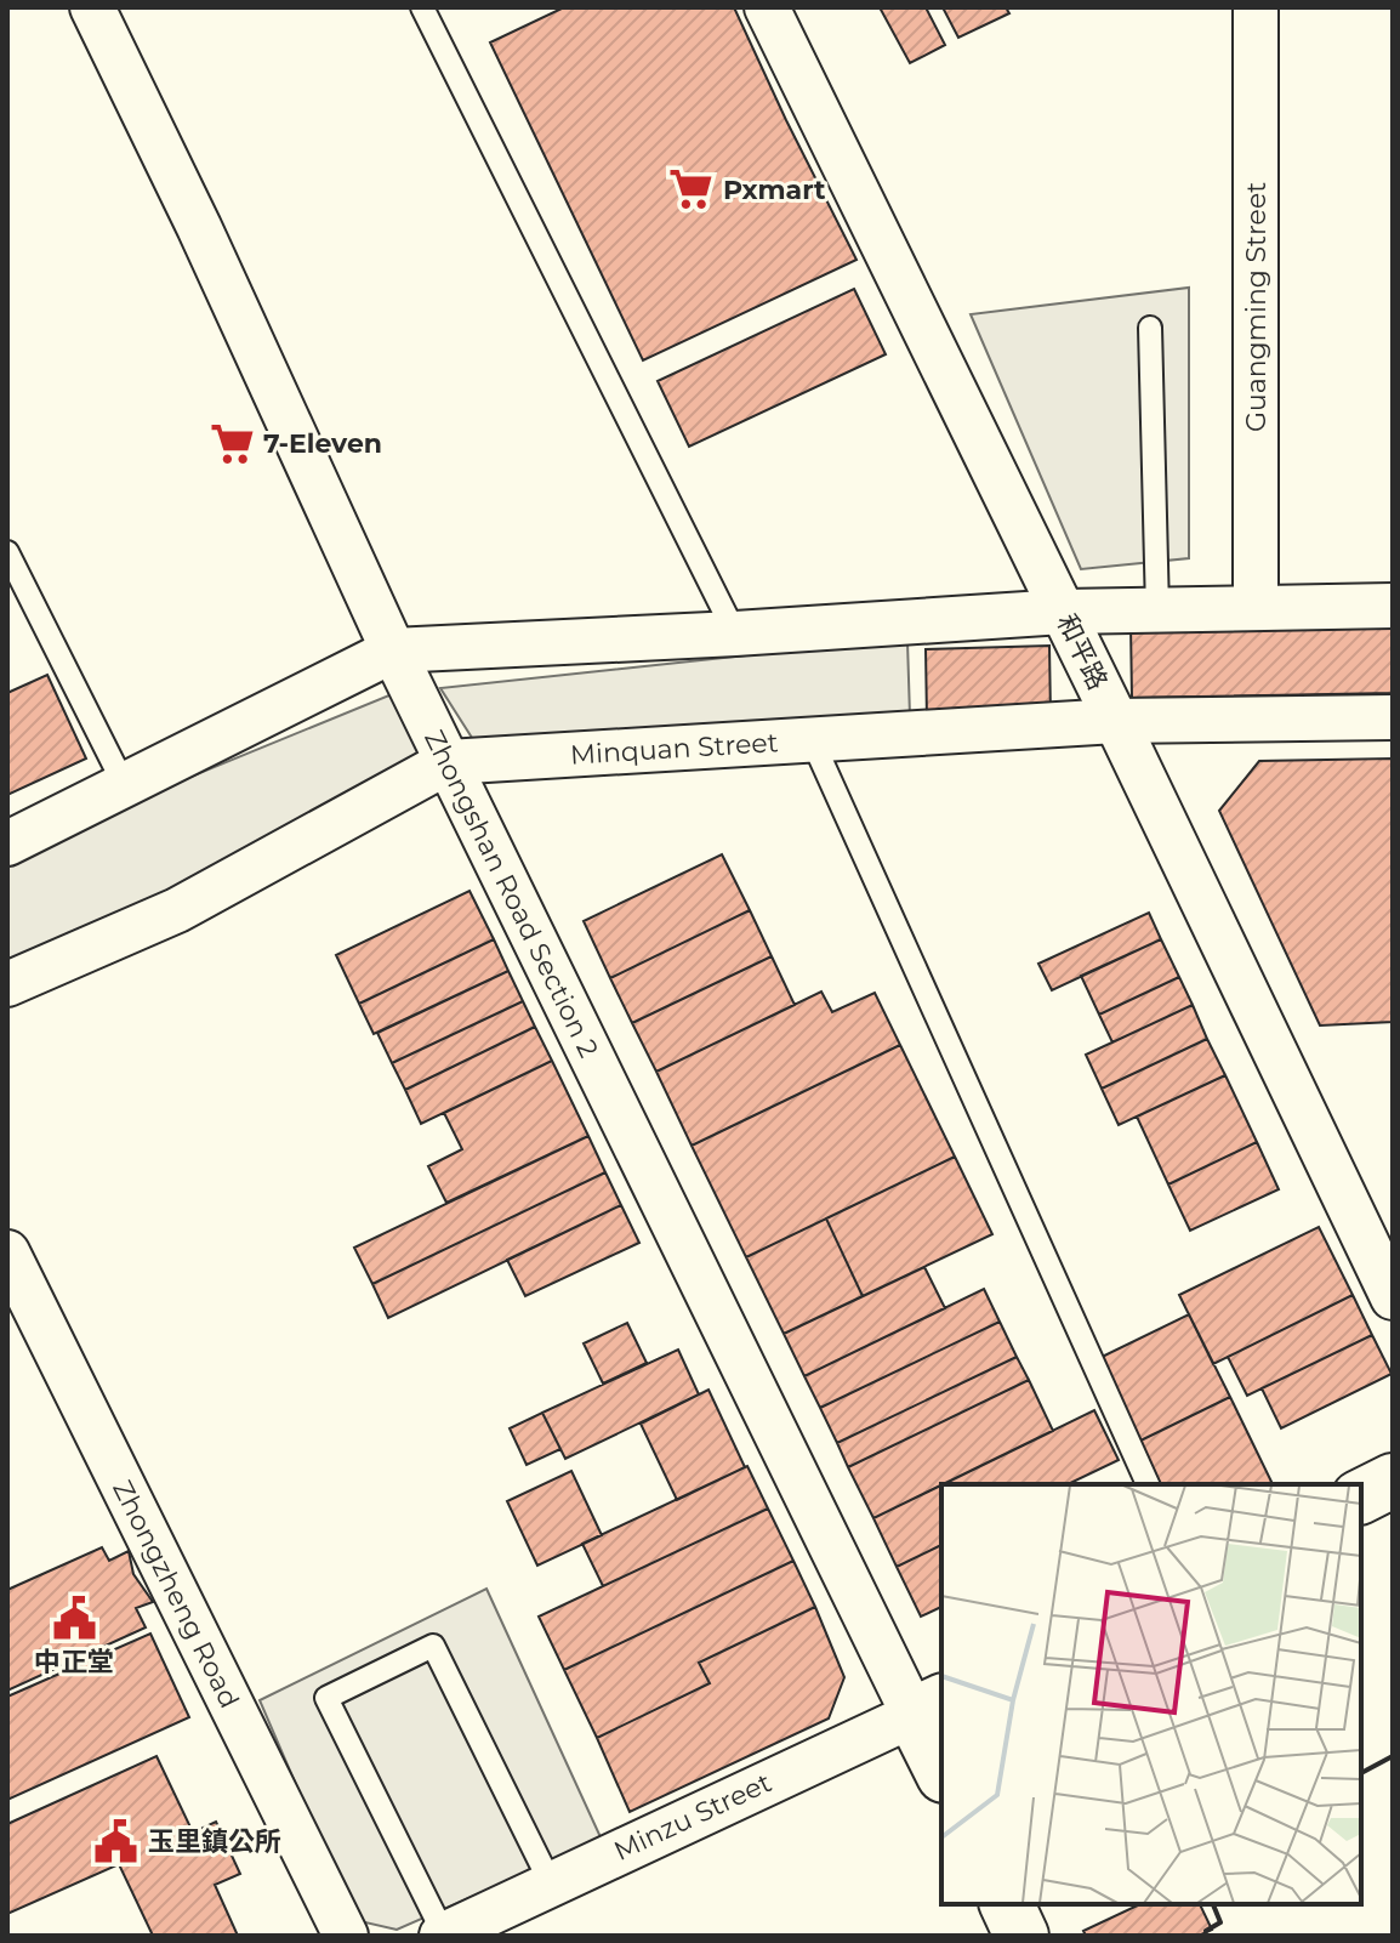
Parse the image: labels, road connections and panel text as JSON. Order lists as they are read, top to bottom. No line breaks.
{"streets":{"street":["Guangming Street","和平路","Minquan Street","Zhongshan Road Section 2","Zhongzheng Road","Minzu Street"]},"crossings":[["和平路","Minquan Street"],["Minquan Street","Zhongshan Road Section 2"],["Zhongshan Road Section 2","Minzu Street"]],"places":{"supermarket":["Pxmart","7-Eleven"],"public building":["中正堂","玉里鎮公所"]}}
